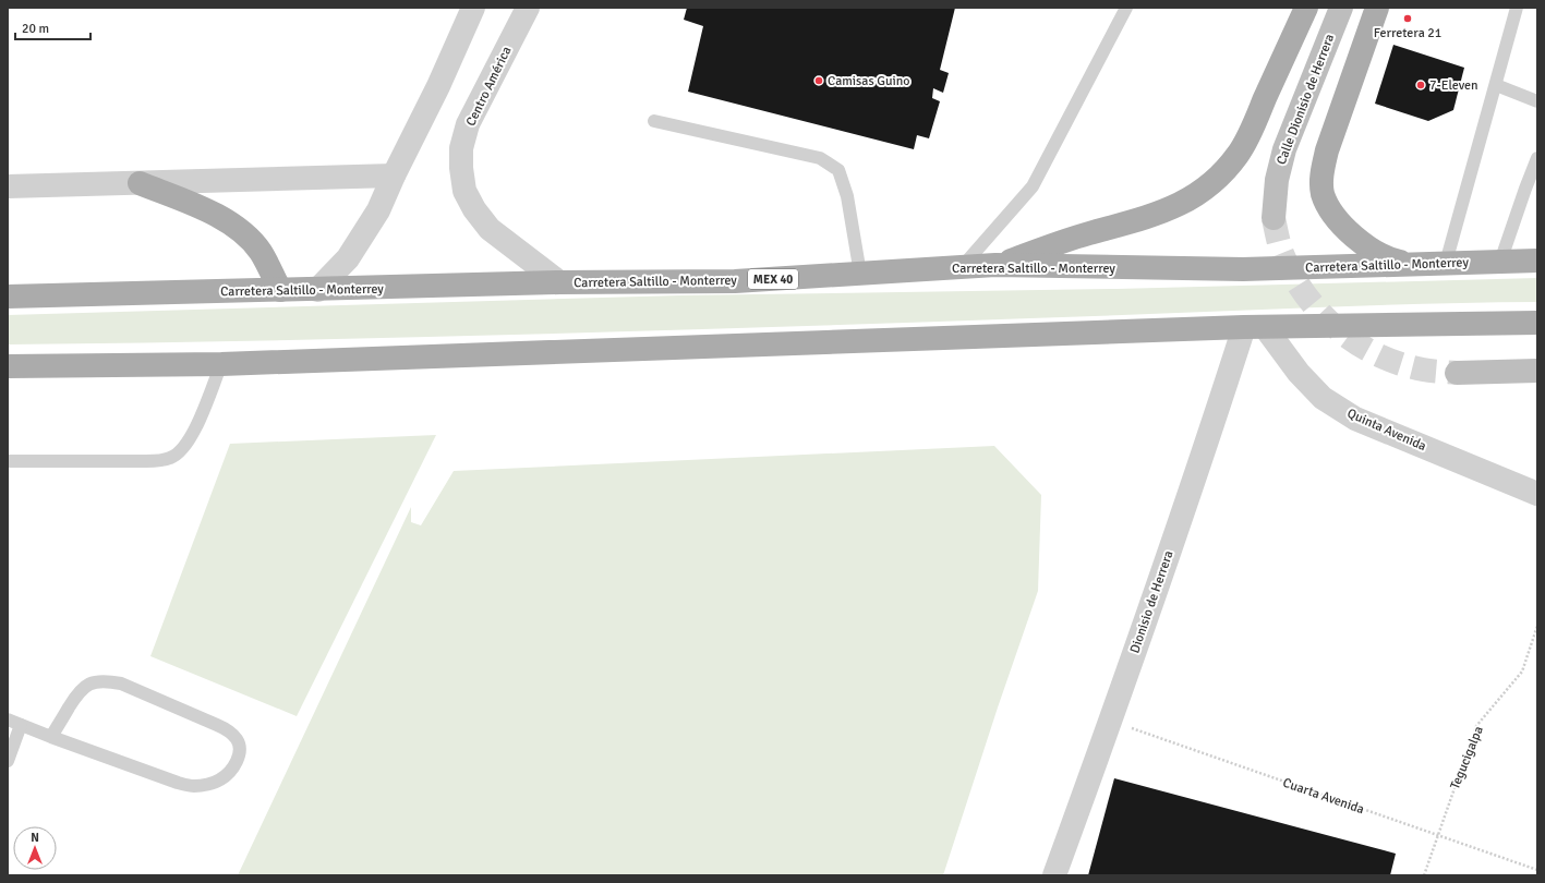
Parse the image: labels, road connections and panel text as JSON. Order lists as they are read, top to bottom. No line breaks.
{"streets":{"main road":["Carretera Saltillo - Monterrey","MEX 40"],"street":["Centro América","Calle Dionisio de Herrera","Quinta Avenida","Dionisio de Herrera"],"path":["Tegucigalpa","Cuarta Avenida"]},"crossings":[["Centro América","Carretera Saltillo - Monterrey"],["Quinta Avenida","Dionisio de Herrera"],["Dionisio de Herrera","Cuarta Avenida"],["Tegucigalpa","Cuarta Avenida"]],"places":["Ferretera 21","Camisas Guino","7-Eleven"],"scale_bar":"20 m","north":"top"}
